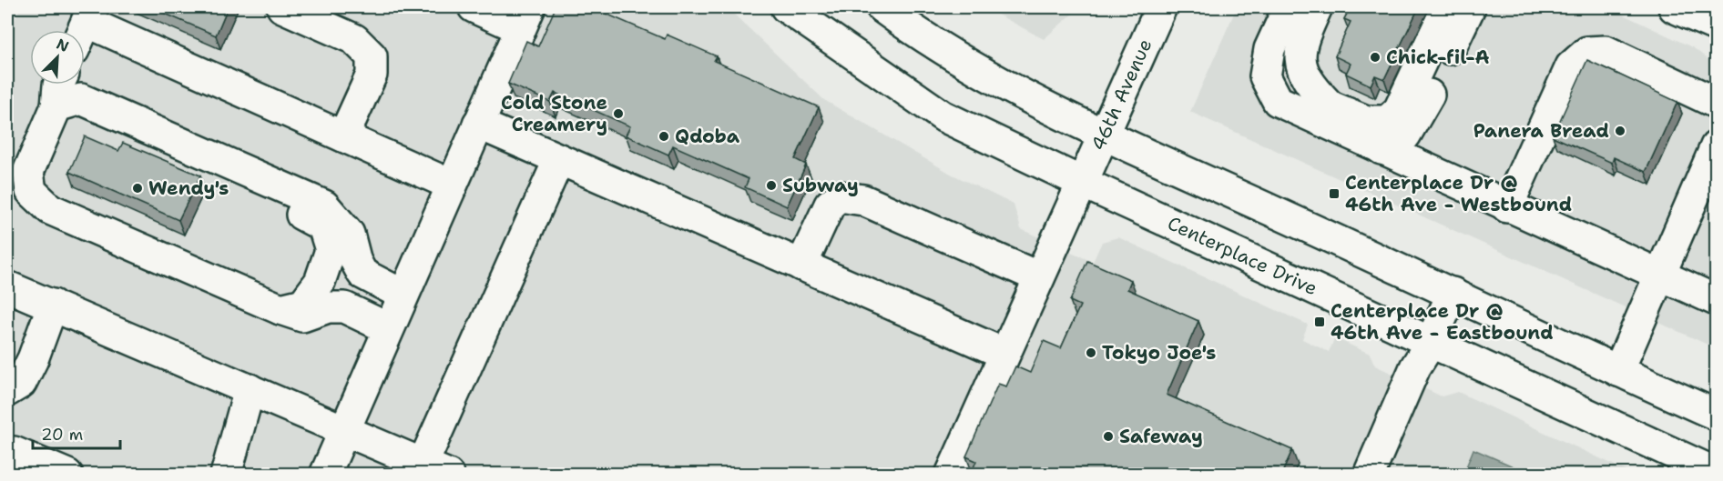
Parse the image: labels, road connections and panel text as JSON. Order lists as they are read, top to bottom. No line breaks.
{"streets":{"street":["46th Avenue","Centerplace Drive"]},"crossings":[["46th Avenue","Centerplace Drive"]],"places":{"other":["Chick-fil-A","Cold Stone Creamery","Panera Bread","Qdoba","Subway","Wendy's","Tokyo Joe's","Safeway"],"transit":["Centerplace Dr @ 46th Ave - Westbound","Centerplace Dr @ 46th Ave - Eastbound"]},"scale_bar":"20 m","north":"top right"}
